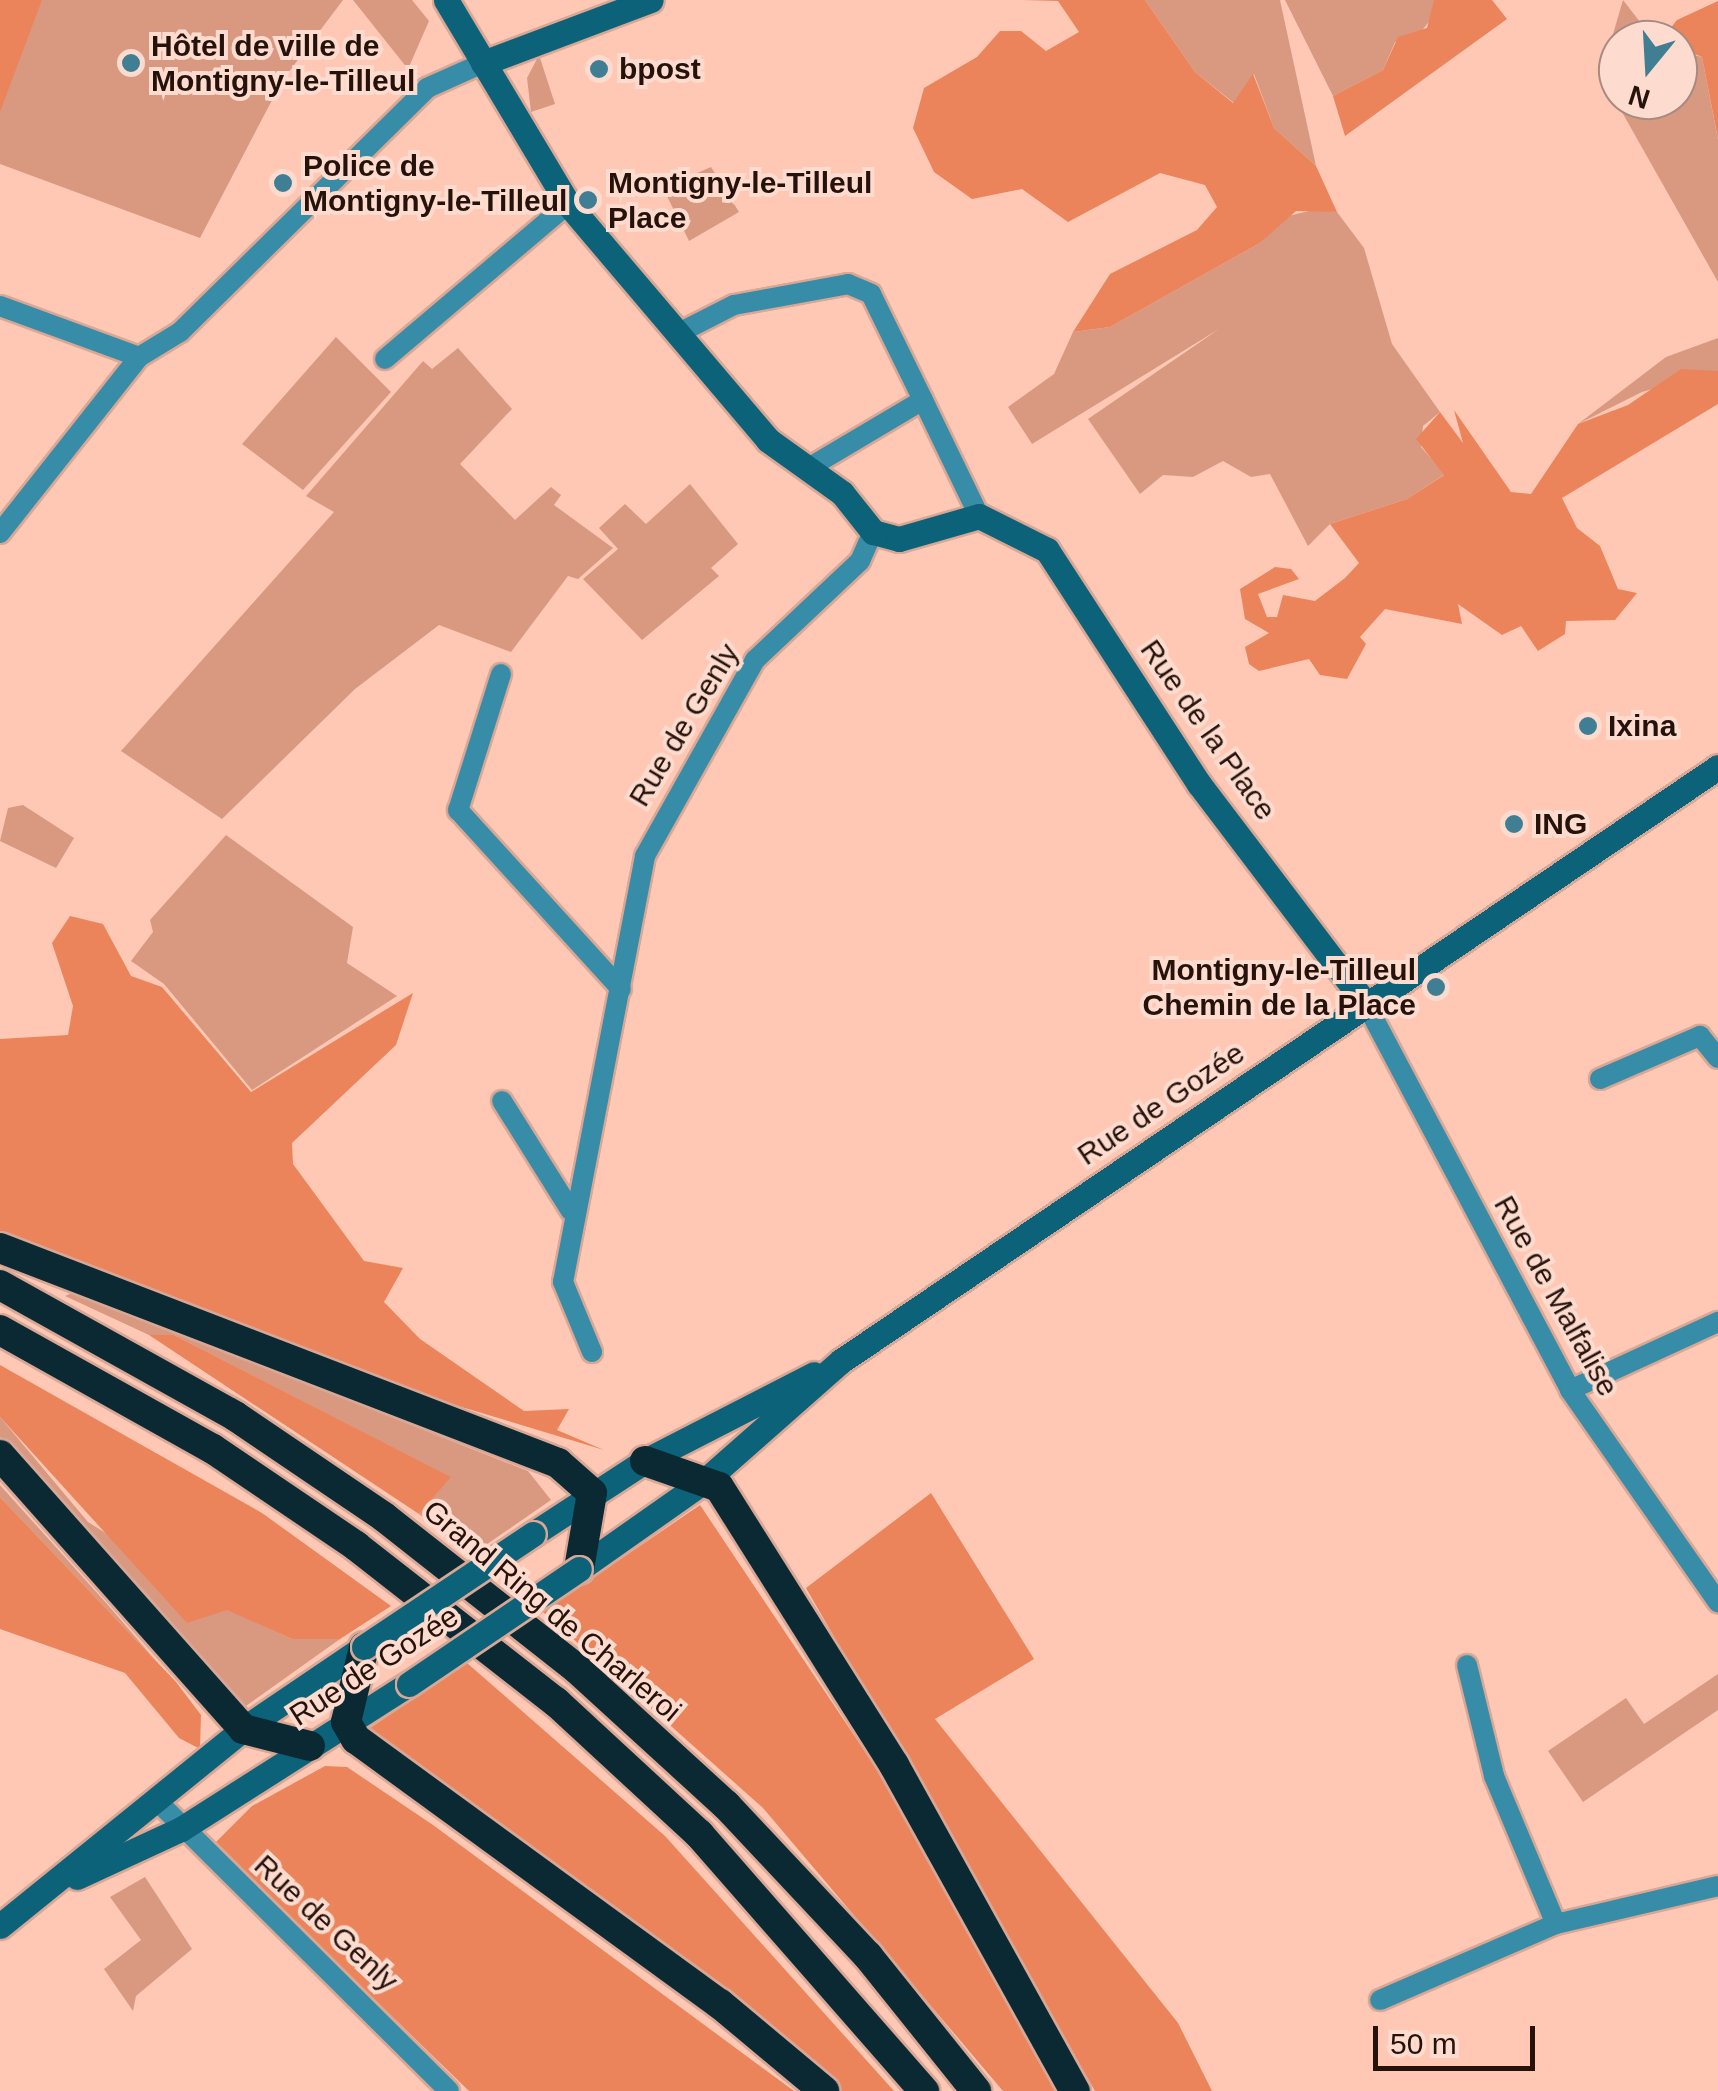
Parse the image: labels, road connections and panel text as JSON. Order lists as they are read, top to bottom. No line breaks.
{"streets":{"highway":["Grand Ring de Charleroi"],"main road":["Rue de la Place","Rue de Gozée"],"street":["Rue de Genly","Rue de Malfalise"]},"crossings":[["Rue de Genly","Rue de Gozée"],["Rue de la Place","Rue de Gozée"],["Rue de la Place","Rue de Malfalise"],["Rue de Gozée","Rue de Malfalise"]],"places":["Hôtel de ville de Montigny-le-Tilleul","bpost","Police de Montigny-le-Tilleul","Montigny-le-Tilleul Place","Ixina","ING","Montigny-le-Tilleul Chemin de la Place"],"scale_bar":"50 m","north":"bottom"}
